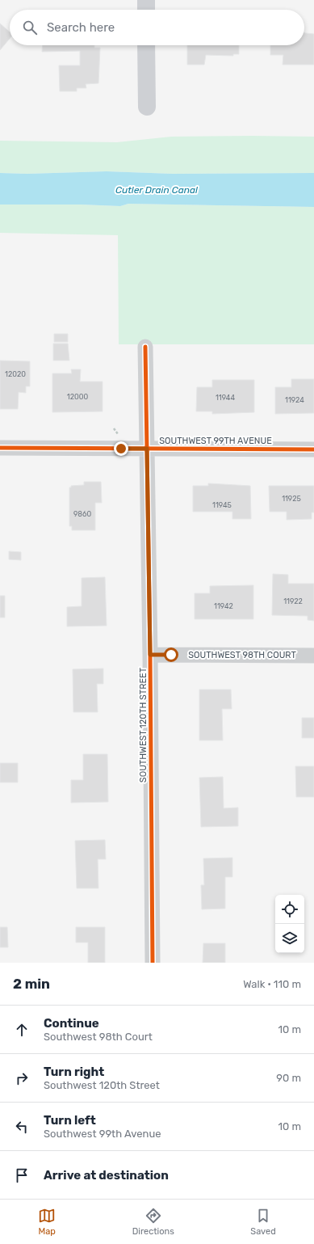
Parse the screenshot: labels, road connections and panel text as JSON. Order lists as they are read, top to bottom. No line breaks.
{"streets":{"street":["SOUTHWEST 99TH AVENUE","SOUTHWEST 98TH COURT","SOUTHWEST 120TH STREET"]},"crossings":[["SOUTHWEST 99TH AVENUE","SOUTHWEST 120TH STREET"],["SOUTHWEST 98TH COURT","SOUTHWEST 120TH STREET"]],"water":["Cutler Drain Canal"],"house_numbers":["12020","12000","11944","11924","11925","11945","9860","11922","11942"],"page":{"search":"Search here","heading":["2 min","Walk · 110 m"],"list":[["Continue","Southwest 98th Court","10 m"],["Turn right","Southwest 120th Street","90 m"],["Turn left","Southwest 99th Avenue","10 m"],"Arrive at destination"],"nav":["Map","Directions","Saved"]}}
